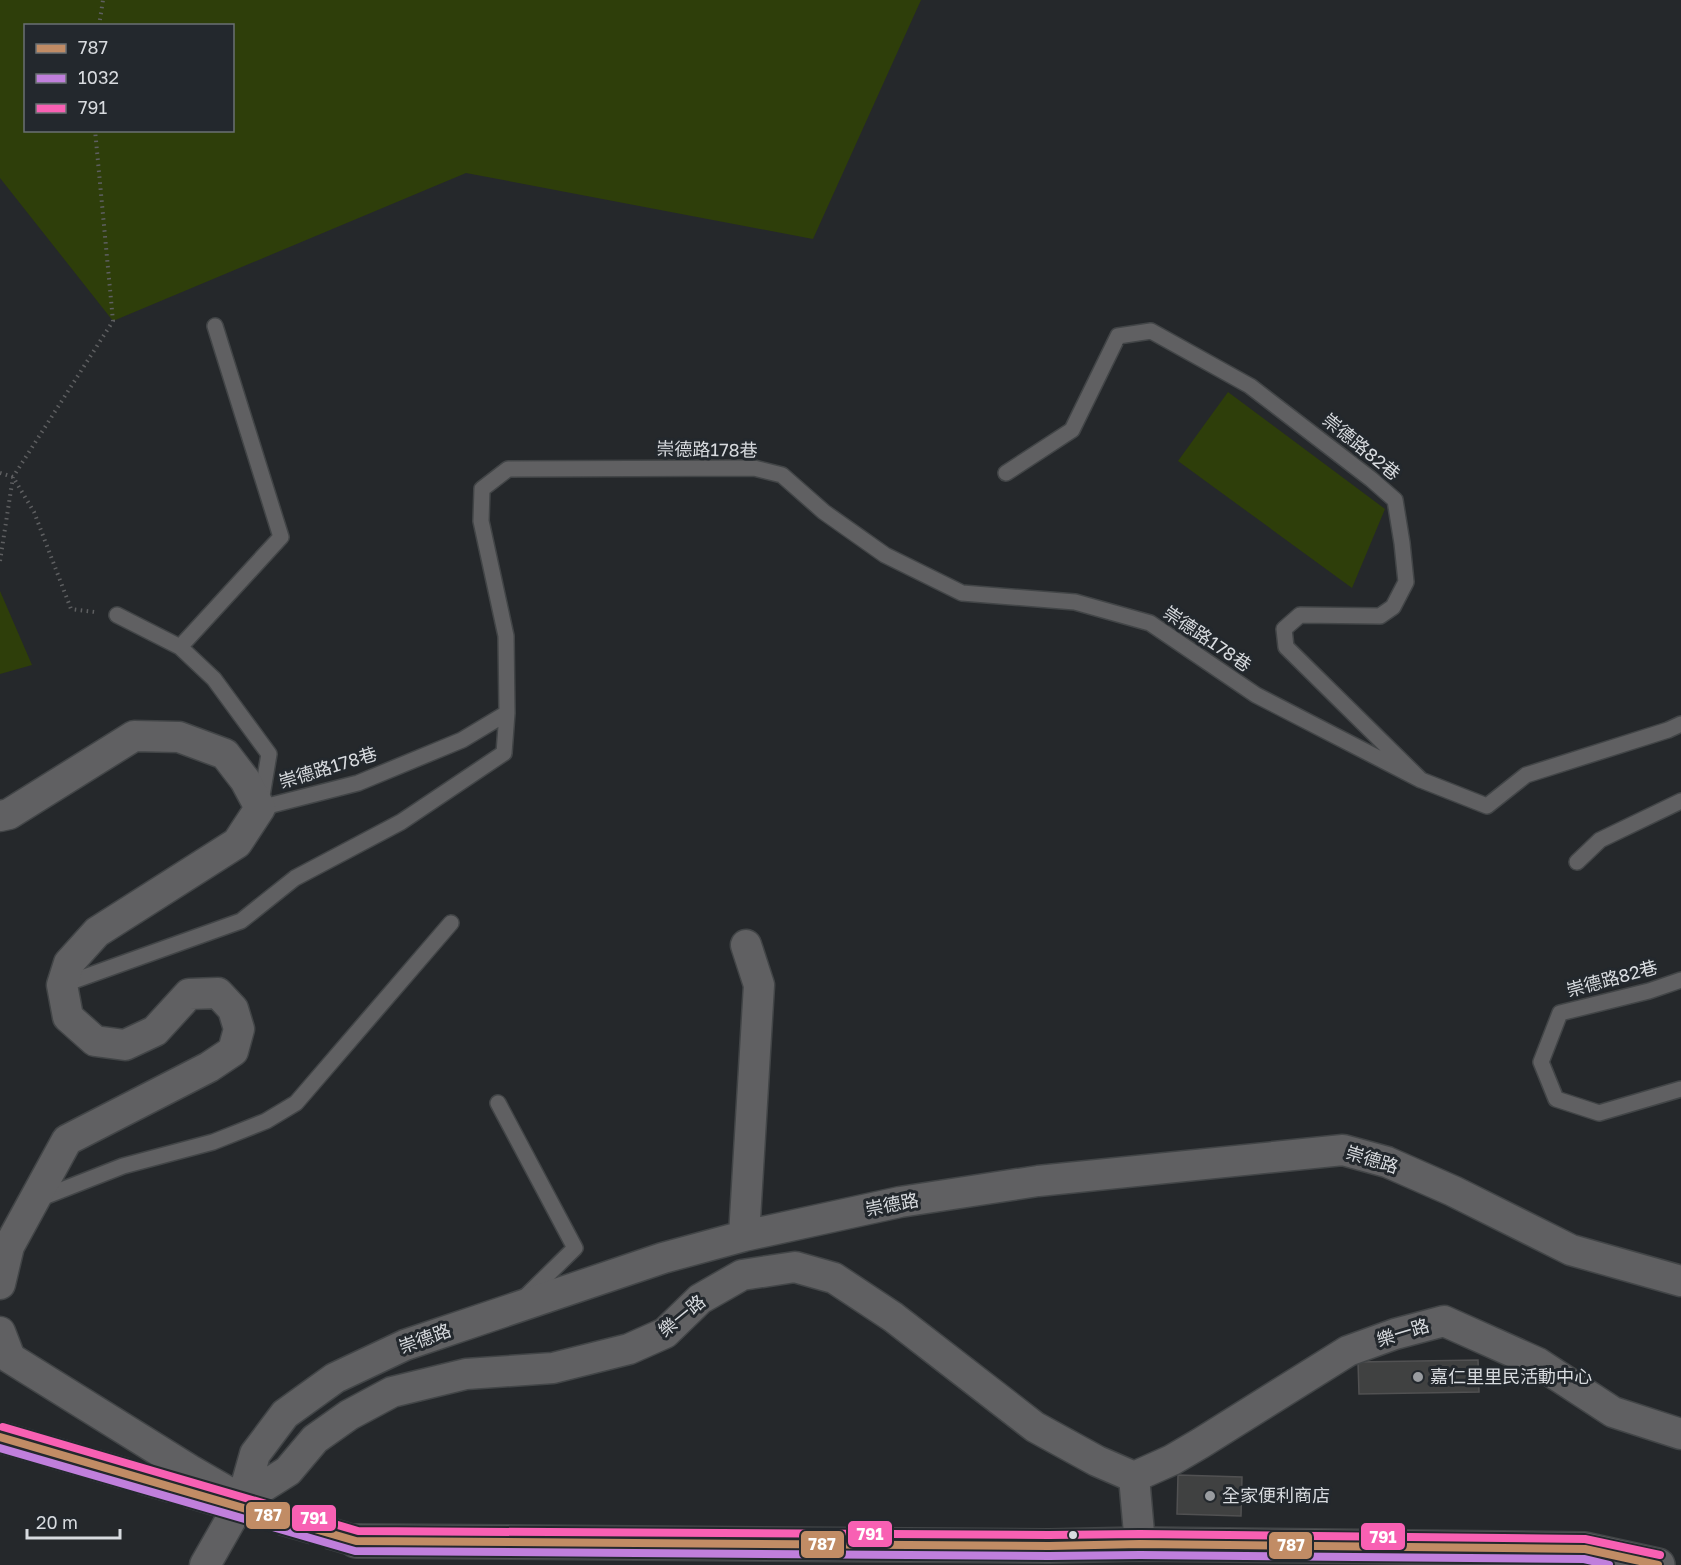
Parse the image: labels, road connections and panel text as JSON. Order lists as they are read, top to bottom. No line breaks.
{"streets":{"street":["崇德路","樂一路"],"lane":["崇德路82巷","崇德路178巷"]},"crossings":[["崇德路82巷","崇德路178巷"],["崇德路","樂一路"]],"places":["嘉仁里里民活動中心","全家便利商店"],"lines":["transit line 791","transit line 787","transit line 1032"],"legend":["787","1032","791"],"scale_bar":"20 m"}
